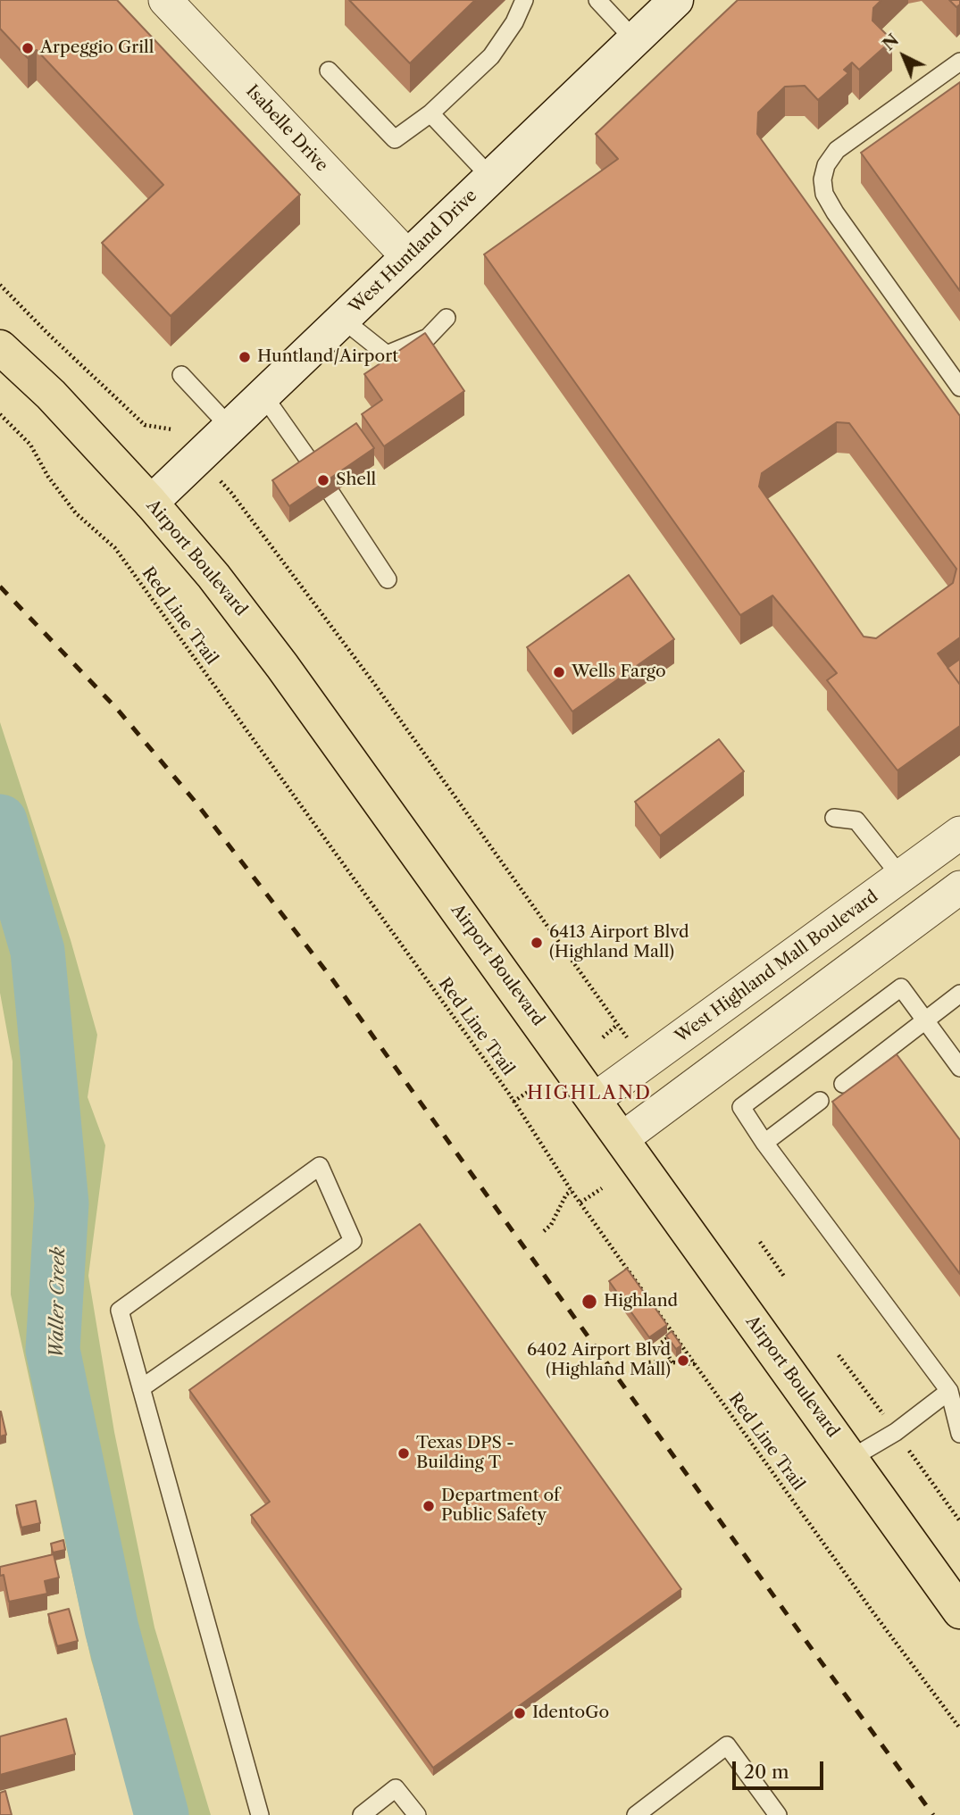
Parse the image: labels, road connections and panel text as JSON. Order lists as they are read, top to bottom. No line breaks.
{"streets":{"main road":["Airport Boulevard"],"street":["Isabelle Drive","West Huntland Drive","West Highland Mall Boulevard"],"path":["Red Line Trail"]},"crossings":[["Isabelle Drive","West Huntland Drive"],["West Huntland Drive","Airport Boulevard"],["Airport Boulevard","West Highland Mall Boulevard"]],"districts":["HIGHLAND"],"water":["Waller Creek"],"places":["Arpeggio Grill","Huntland/Airport","Shell","Wells Fargo","6413 Airport Blvd (Highland Mall)","Highland","6402 Airport Blvd (Highland Mall)","Texas DPS - Building T","Department of Public Safety","IdentoGo"],"scale_bar":"20 m","north":"top left"}
